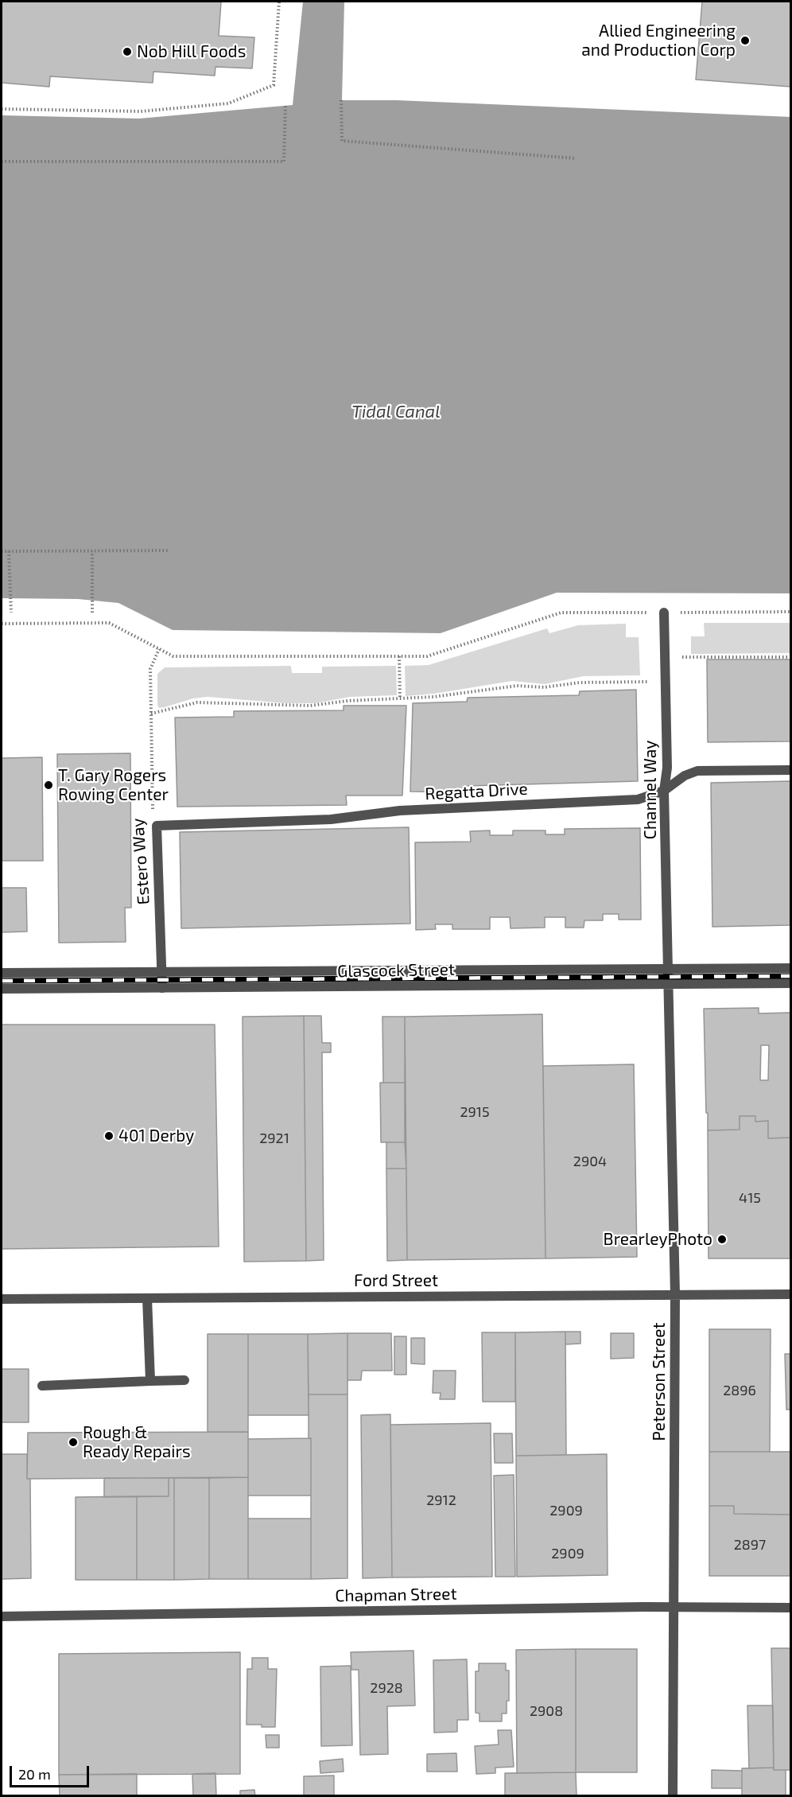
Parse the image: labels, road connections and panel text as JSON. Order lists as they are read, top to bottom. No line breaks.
{"streets":{"street":["Channel Way","Regatta Drive","Estero Way","Glascock Street","Ford Street","Peterson Street","Chapman Street"]},"crossings":[["Channel Way","Regatta Drive"],["Channel Way","Glascock Street"],["Channel Way","Peterson Street"],["Regatta Drive","Estero Way"],["Estero Way","Glascock Street"],["Glascock Street","Peterson Street"],["Ford Street","Peterson Street"],["Peterson Street","Chapman Street"]],"water":["Tidal Canal"],"places":["Allied Engineering and Production Corp","Nob Hill Foods","T. Gary Rogers Rowing Center","401 Derby","BrearleyPhoto","Rough & Ready Repairs"],"house_numbers":["2915","2921","2904","415","2896","2912","2909","2897","2909","2928","2908"],"scale_bar":"20 m"}
